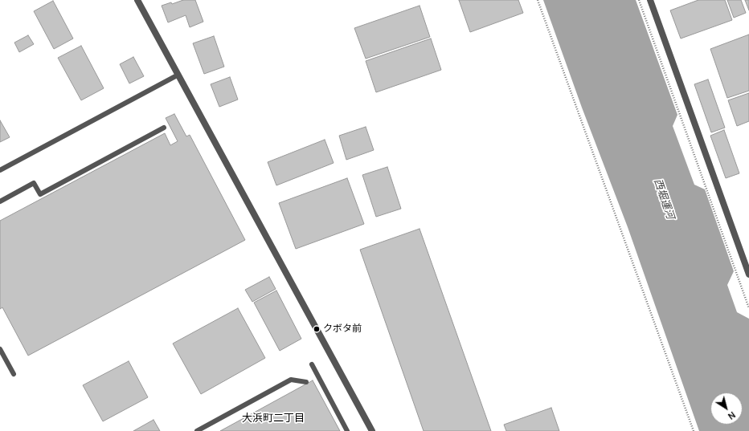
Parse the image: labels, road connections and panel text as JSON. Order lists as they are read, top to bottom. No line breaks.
{"districts":["大浜町二丁目"],"water":["西堀運河"],"places":["クボタ前"],"north":"bottom right"}
